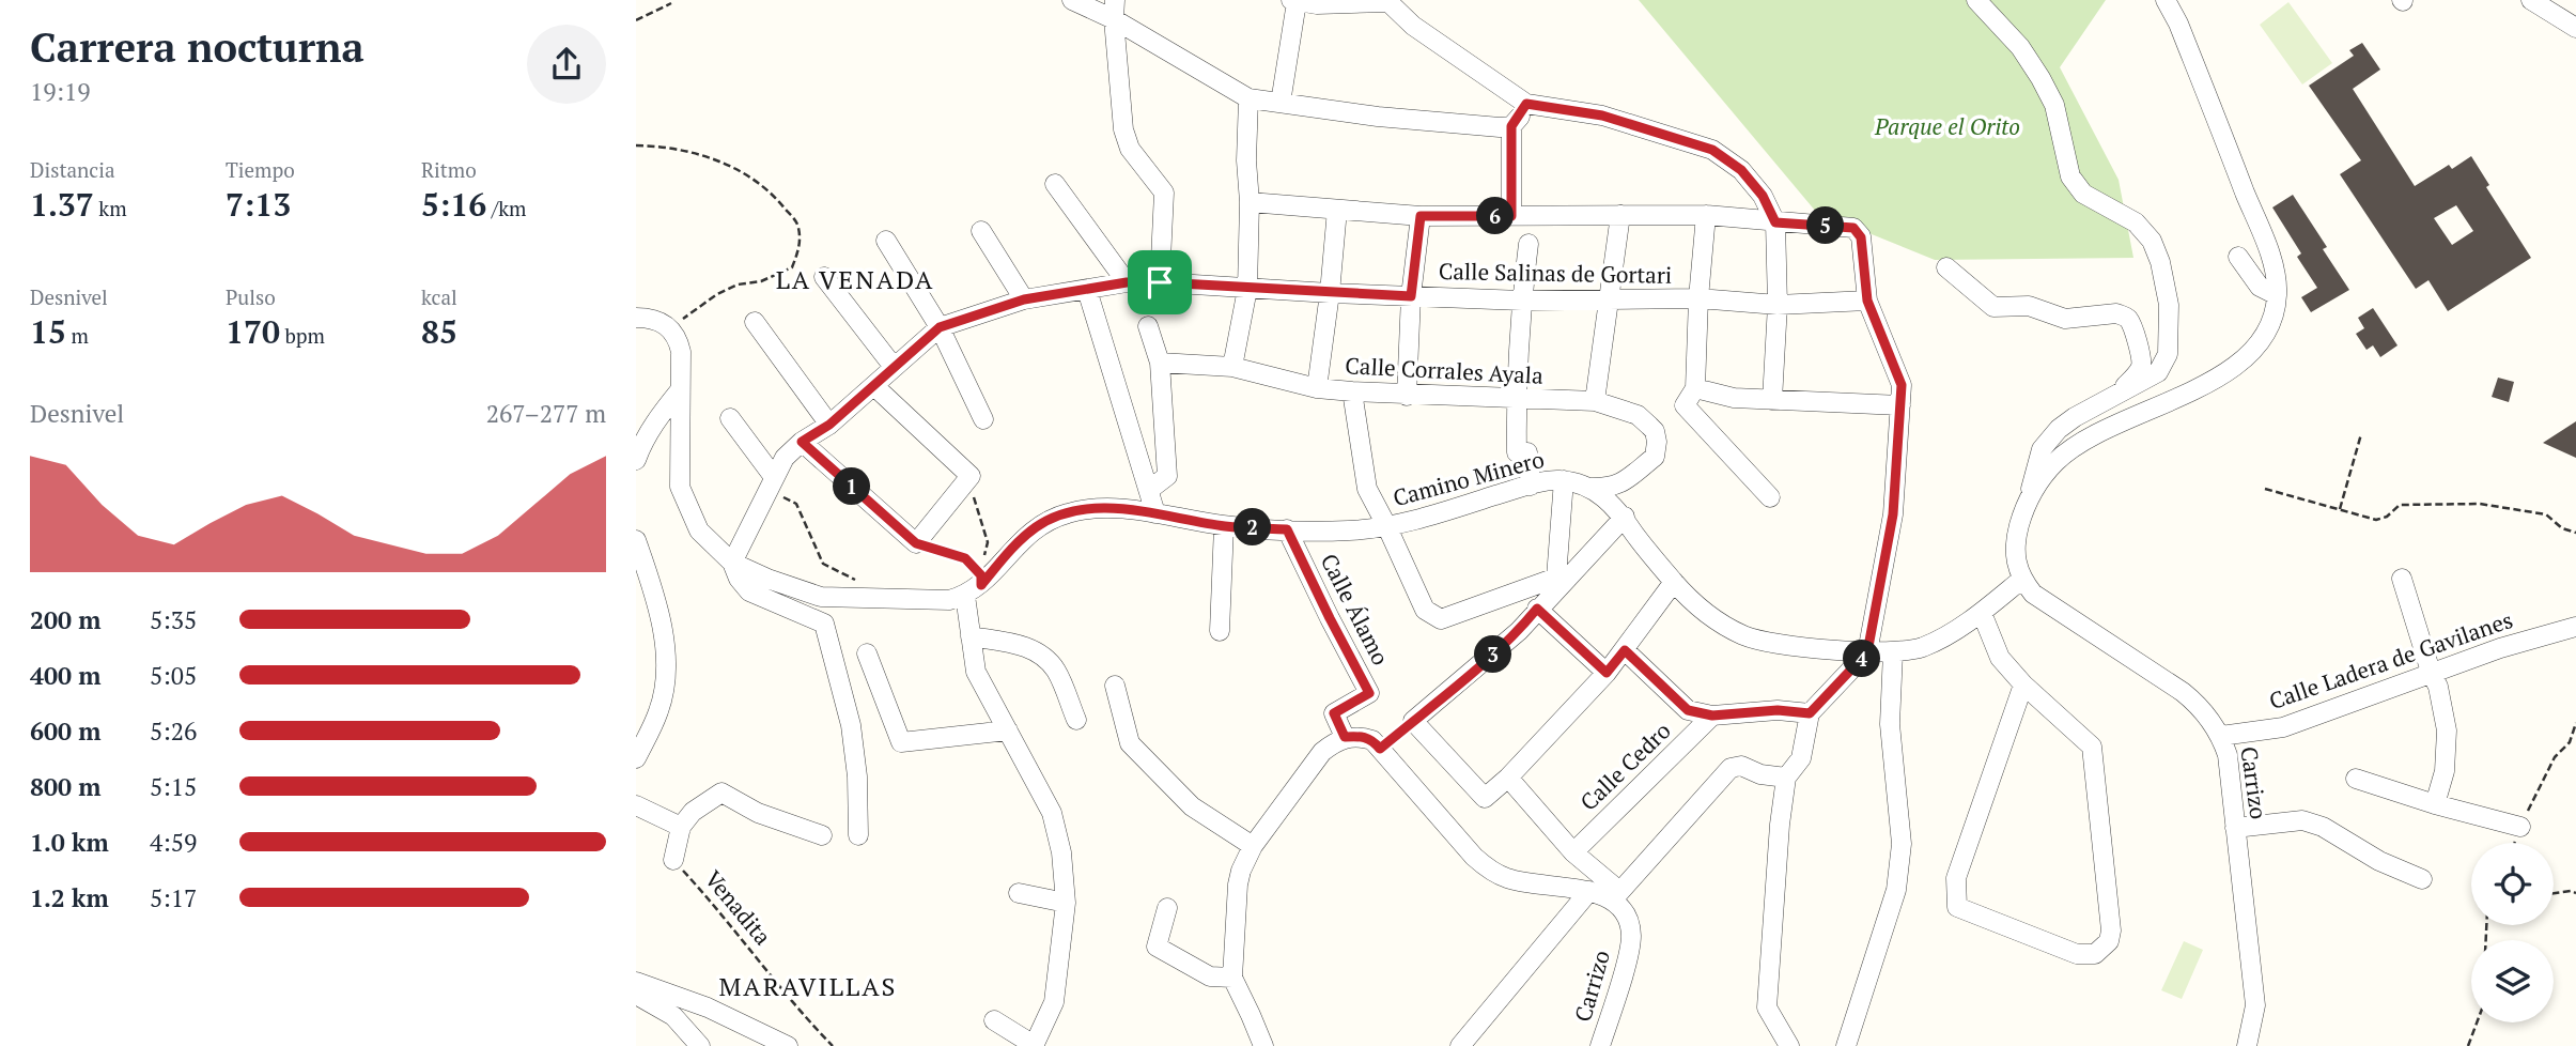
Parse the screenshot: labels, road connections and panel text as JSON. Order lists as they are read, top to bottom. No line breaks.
{"streets":{"street":["Calle Salinas de Gortari","Calle Corrales Ayala","Camino Minero","Calle Álamo","Calle Ladera de Gavilanes","Calle Cedro","Carrizo"],"path":["Venadita"]},"crossings":[["Calle Corrales Ayala","Camino Minero"],["Camino Minero","Calle Álamo"],["Camino Minero","Carrizo"],["Calle Ladera de Gavilanes","Carrizo"]],"districts":["LA VENADA","MARAVILLAS"],"parks":["Parque el Orito"],"page":{"heading":["Carrera nocturna","19:19"],"stats":[["Distancia","1.37 km"],["Tiempo","7:13"],["Ritmo","5:16 /km"],["Desnivel","15 m"],["Pulso","170 bpm"],["kcal","85"]],"pins":["6","5","1","2","3","4"],"chart":["Desnivel","267–277 m"],"list":[{"name":"200 m","note":"5:35"},{"name":"400 m","note":"5:05"},{"name":"600 m","note":"5:26"},{"name":"800 m","note":"5:15"},{"name":"1.0 km","note":"4:59"},{"name":"1.2 km","note":"5:17"}]}}
